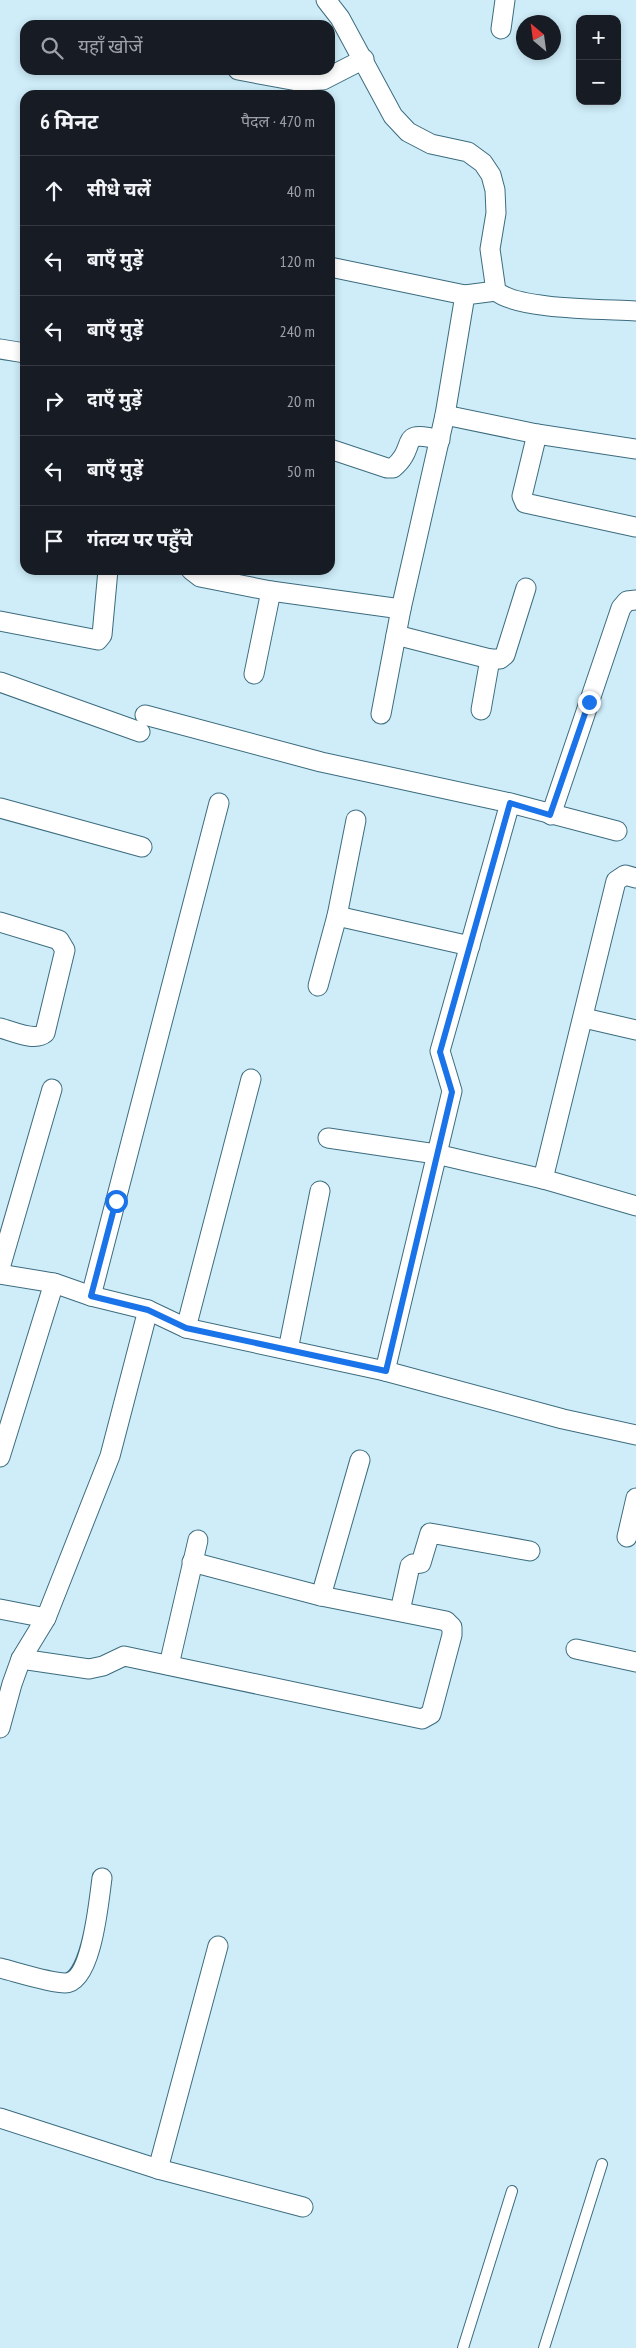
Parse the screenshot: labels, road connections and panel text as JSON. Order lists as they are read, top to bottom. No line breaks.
{"north":"top left","page":{"map_buttons":["+","−"],"search":"यहाँ खोजें","heading":["6 मिनट","पैदल · 470 m"],"list":[["सीधे चलें","40 m"],["बाएँ मुड़ें","120 m"],["बाएँ मुड़ें","240 m"],["दाएँ मुड़ें","20 m"],["बाएँ मुड़ें","50 m"],"गंतव्य पर पहुँचे"]}}
